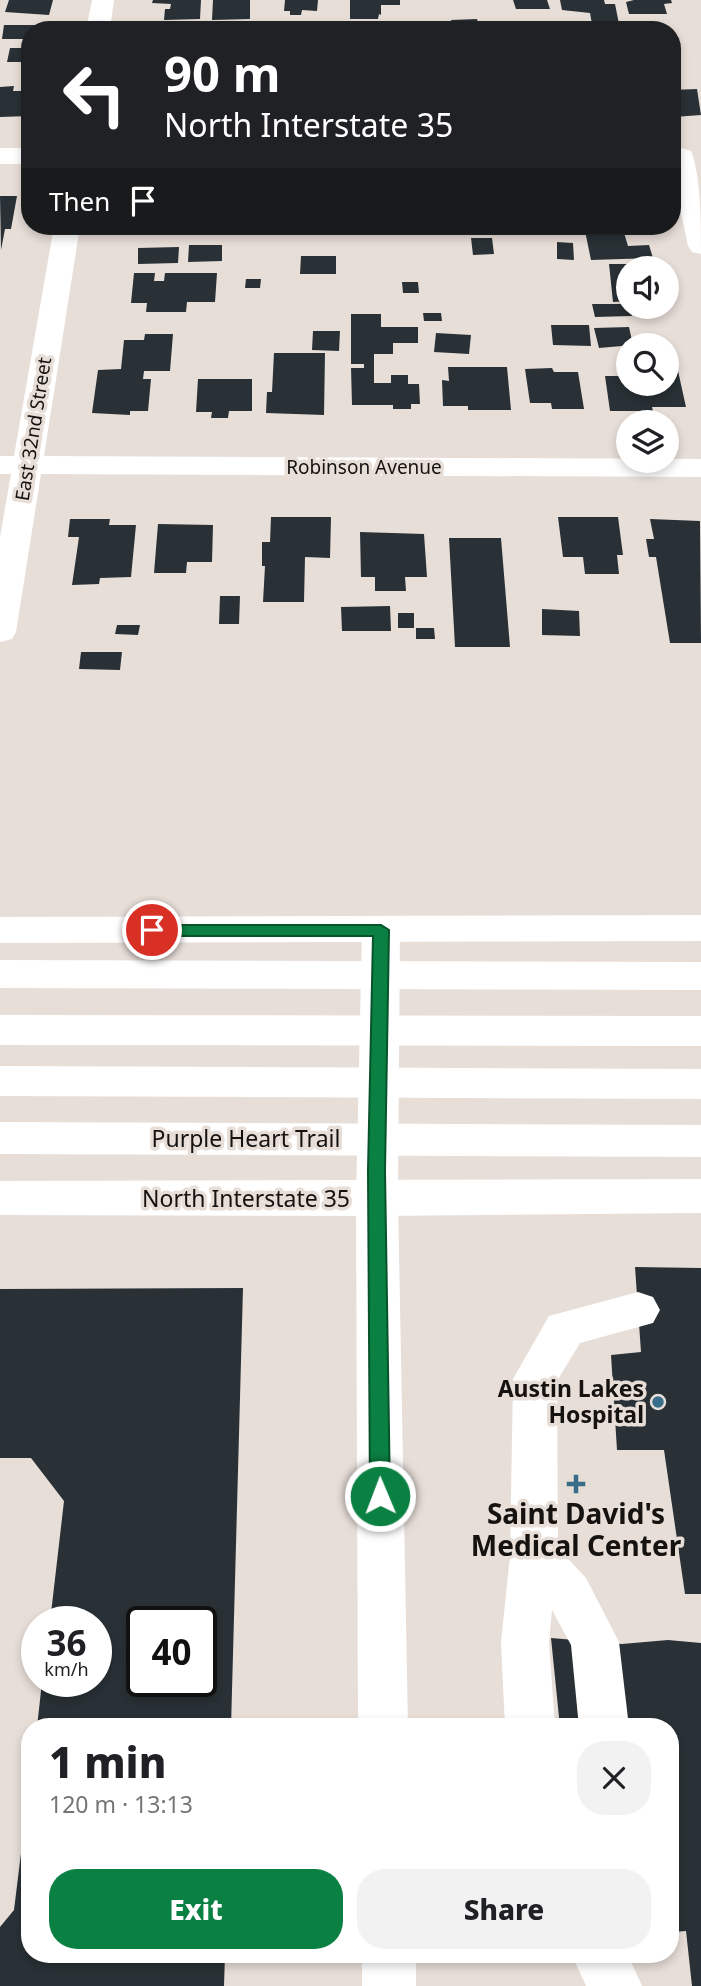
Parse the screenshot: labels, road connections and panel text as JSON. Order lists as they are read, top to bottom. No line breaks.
{"streets":{"main road":["East 32nd Street","Robinson Avenue","Purple Heart Trail","North Interstate 35"]},"crossings":[["East 32nd Street","Robinson Avenue"]],"places":{"other":["Austin Lakes Hospital"],"health":["Saint David's Medical Center"]},"page":{"turn":["90 m","North Interstate 35"],"then":"Then","speed":"36 km/h","limit":"40","heading":["1 min","120 m · 13:13"],"buttons":["Exit","Share"]}}
